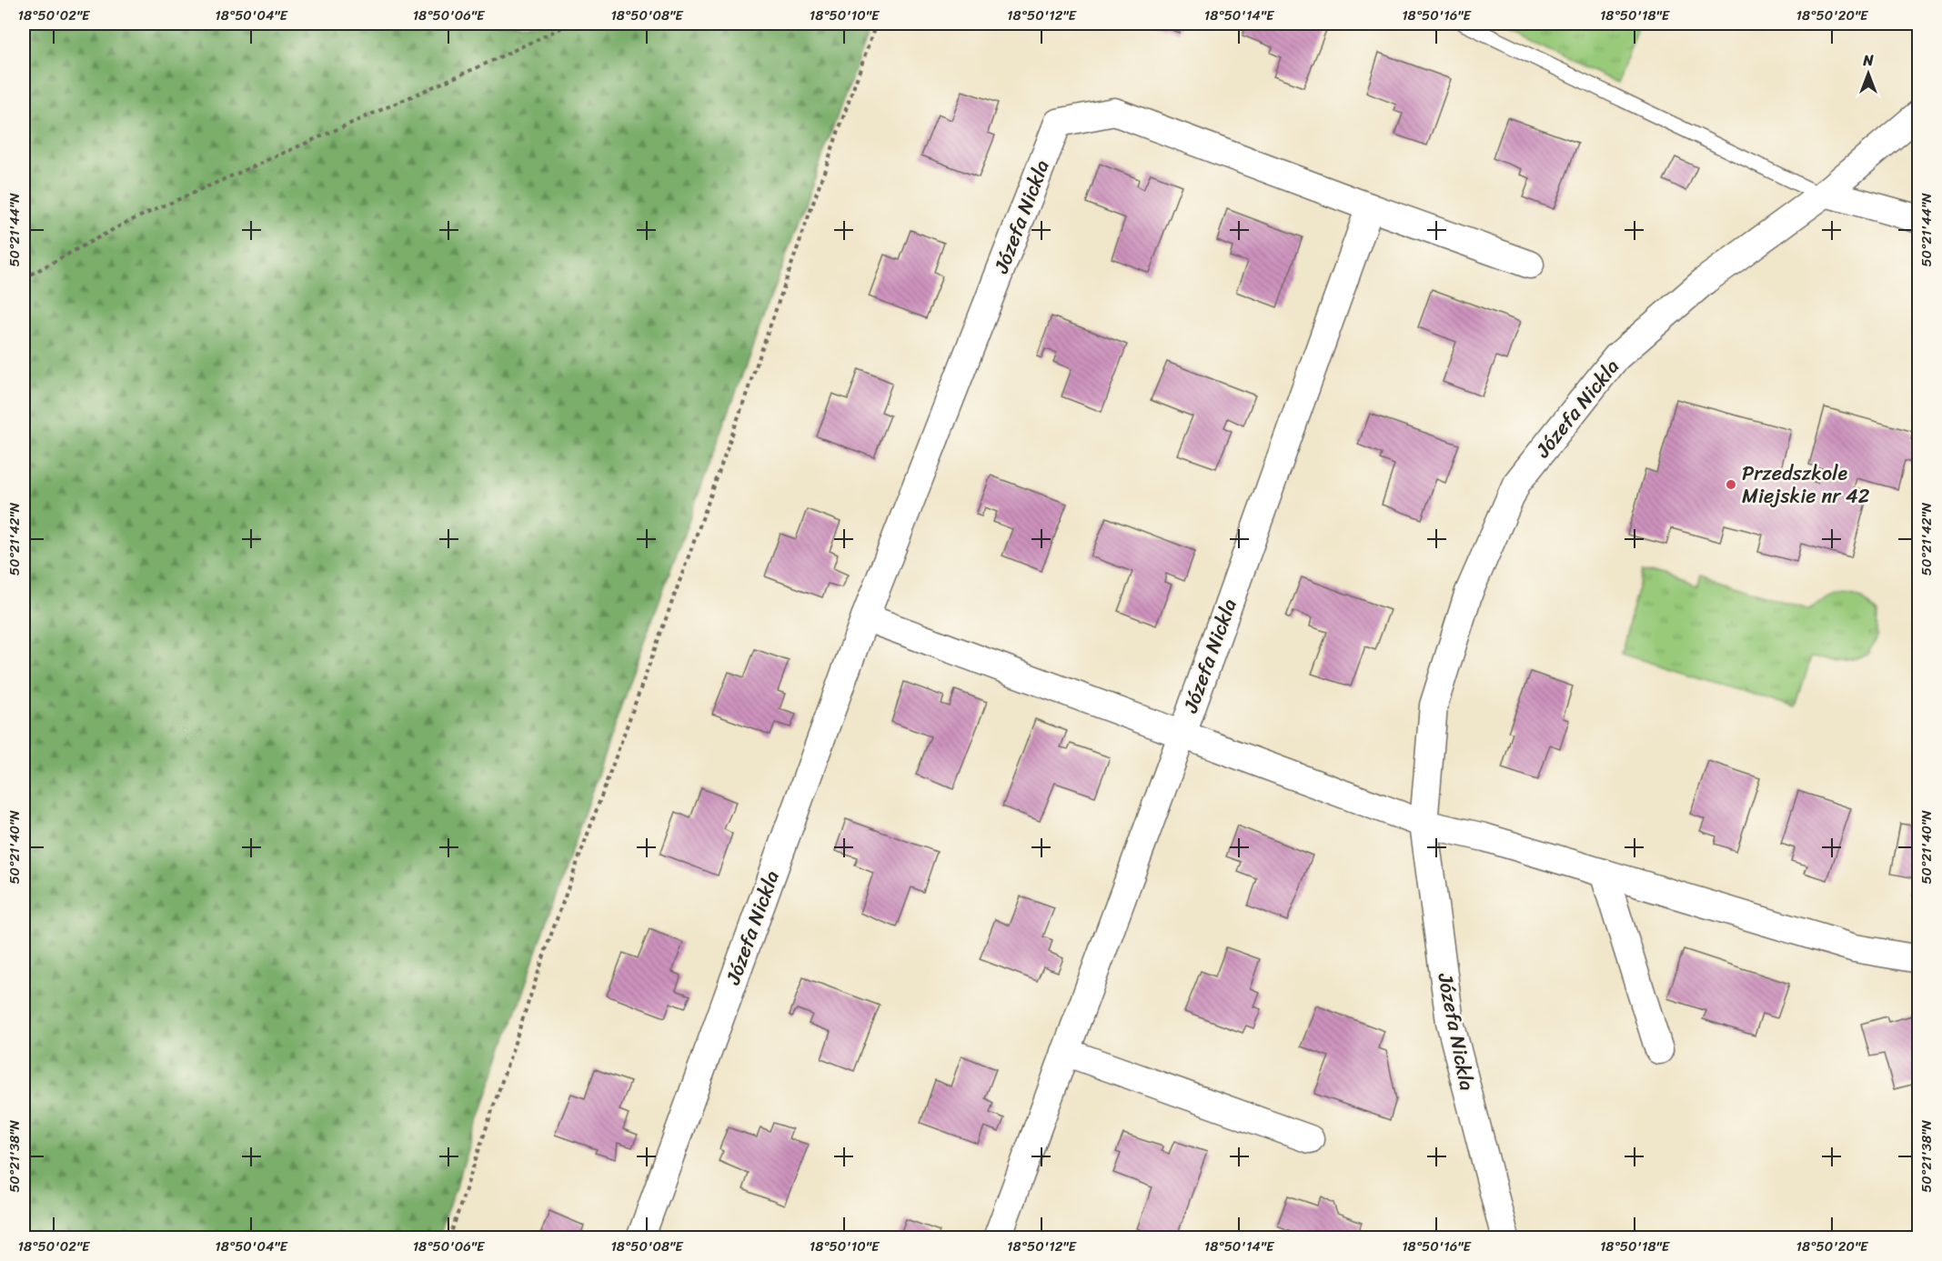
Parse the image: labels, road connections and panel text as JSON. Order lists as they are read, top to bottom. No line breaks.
{"streets":{"street":["Józefa Nickla"]},"places":["Przedszkole Miejskie nr 42"],"north":"top","coordinates":["18°50'02\"E","18°50'04\"E","18°50'06\"E","18°50'08\"E","18°50'10\"E","18°50'12\"E","18°50'14\"E","18°50'16\"E","18°50'18\"E","18°50'20\"E","50°21'44\"N","50°21'42\"N","50°21'40\"N","50°21'38\"N"]}
